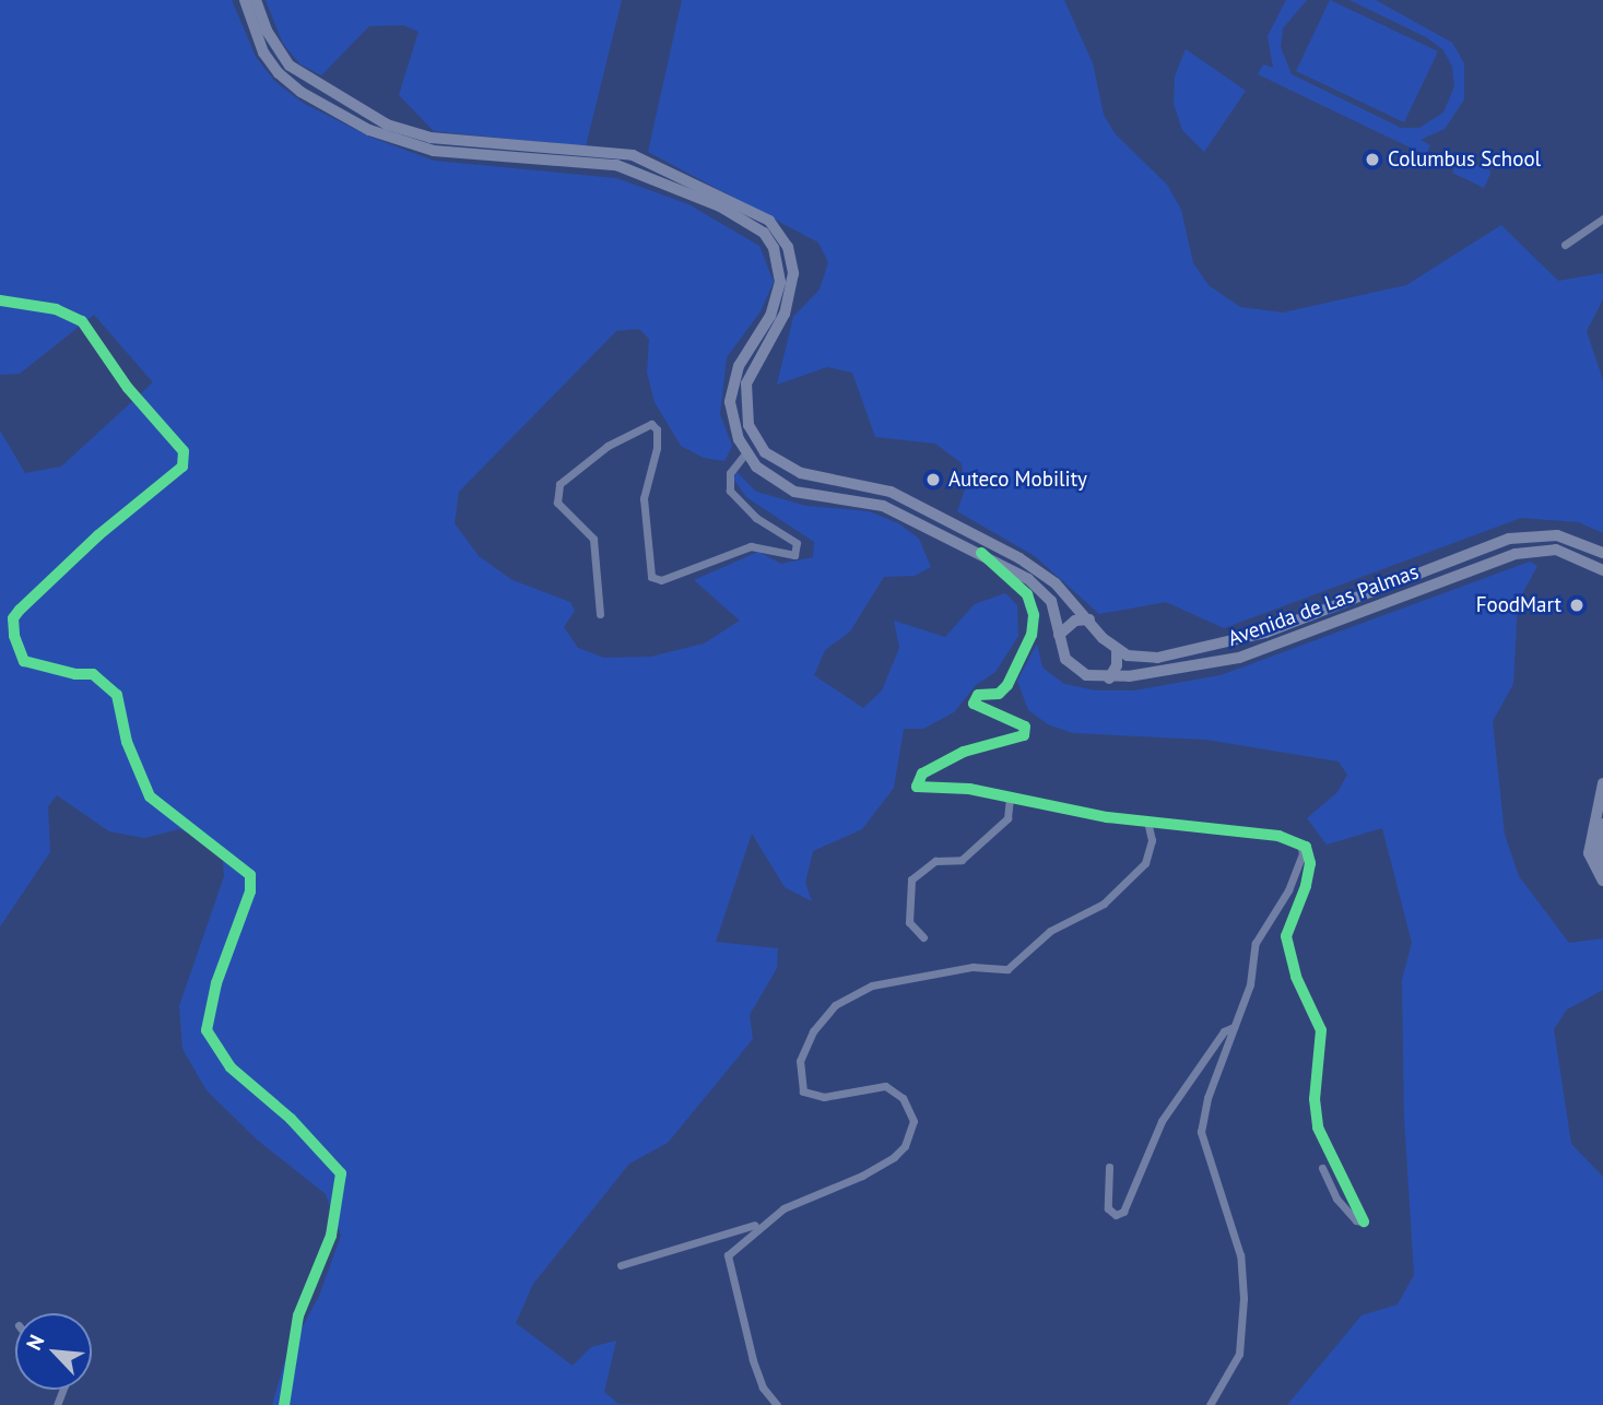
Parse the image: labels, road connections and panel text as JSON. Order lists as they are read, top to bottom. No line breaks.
{"streets":{"main road":["Avenida de Las Palmas"]},"places":["Columbus School","Auteco Mobility","FoodMart"],"north":"top left"}
